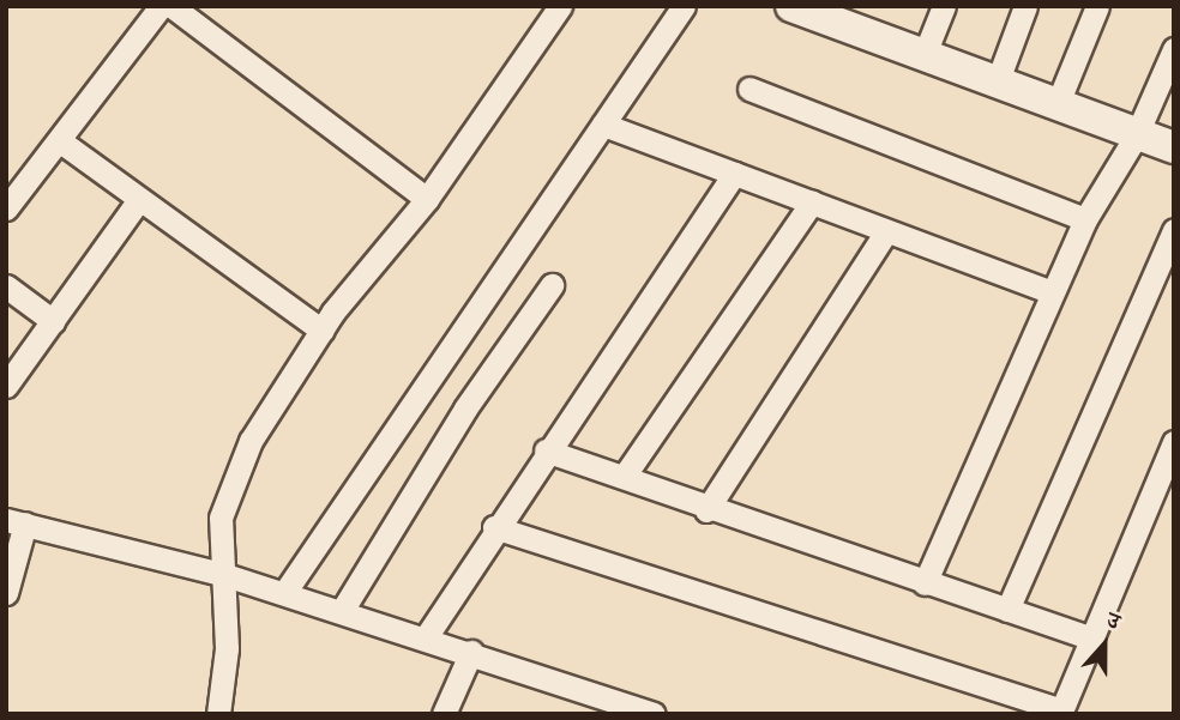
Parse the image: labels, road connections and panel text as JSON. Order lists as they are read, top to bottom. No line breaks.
{"north":"top"}
